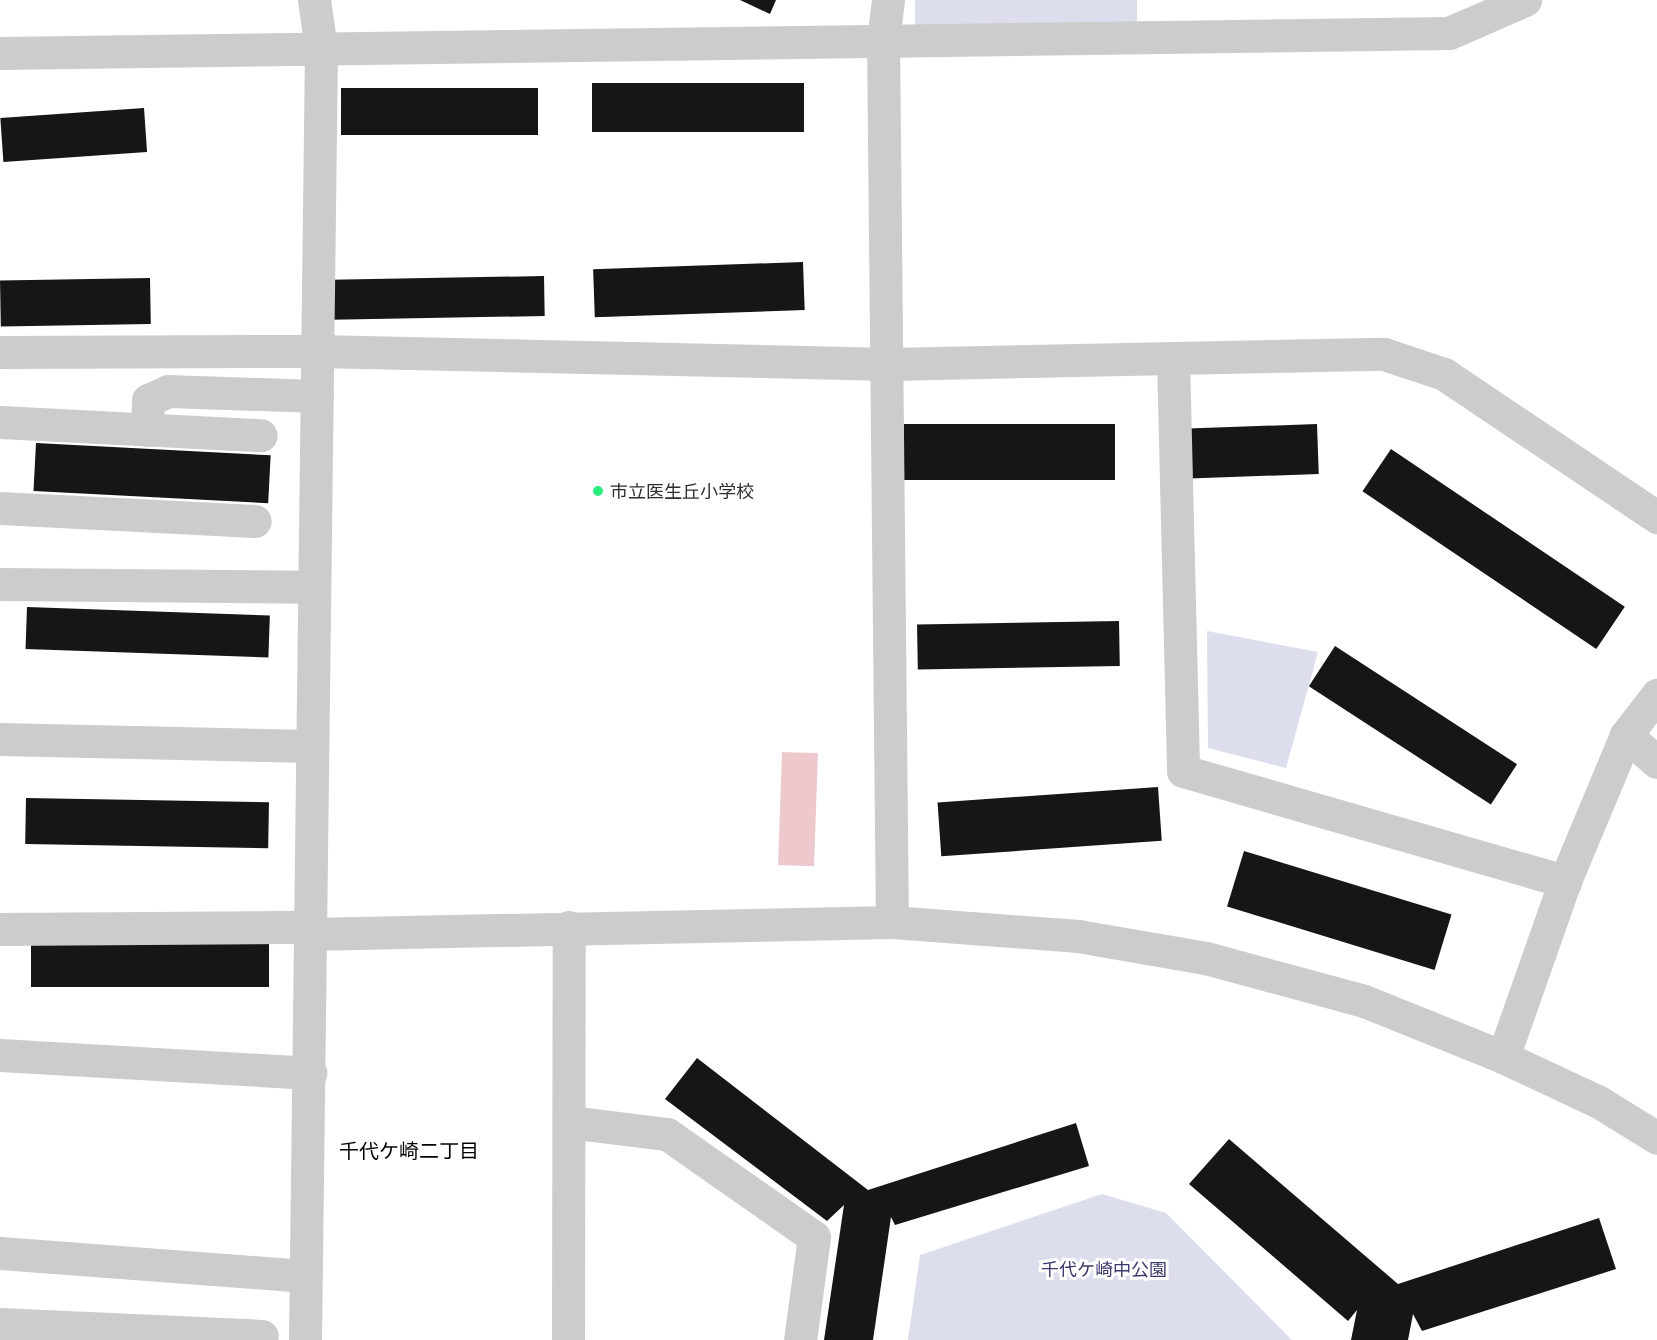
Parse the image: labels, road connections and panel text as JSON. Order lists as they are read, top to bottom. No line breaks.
{"districts":["千代ケ崎二丁目"],"parks":["千代ケ崎中公園"],"places":["市立医生丘小学校"]}
